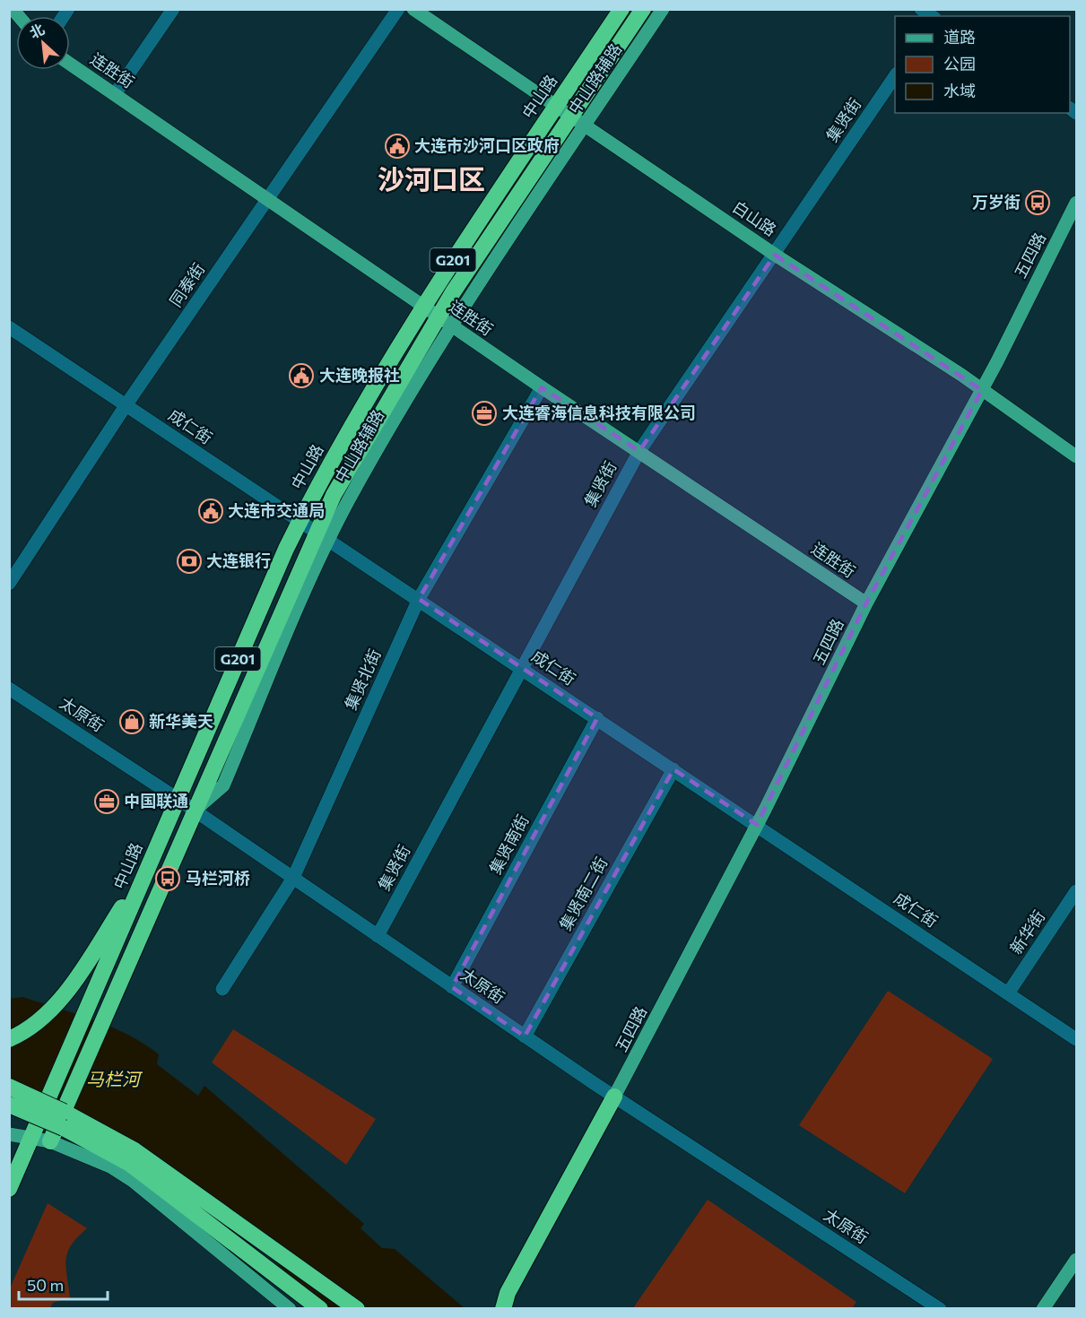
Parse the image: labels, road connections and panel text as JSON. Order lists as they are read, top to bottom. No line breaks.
{"streets":{"highway":["中山路","G201"],"main road":["连胜街","中山路辅路","白山路","五四路"],"street":["集贤街","同泰街","成仁街","集贤北街","太原街","集贤南街","集贤南二街","新华街"]},"crossings":[["连胜街","中山路"],["连胜街","集贤街"],["连胜街","五四路"],["连胜街","G201"],["连胜街","同泰街"],["连胜街","集贤北街"],["中山路辅路","白山路"],["中山路辅路","G201"],["中山路","白山路"],["中山路","成仁街"],["中山路","太原街"],["集贤街","白山路"],["集贤街","成仁街"],["集贤街","太原街"],["白山路","五四路"],["白山路","G201"],["五四路","成仁街"],["五四路","太原街"],["G201","成仁街"],["G201","太原街"],["同泰街","成仁街"],["成仁街","集贤北街"],["成仁街","集贤南街"],["成仁街","集贤南二街"],["成仁街","新华街"],["集贤北街","太原街"],["太原街","集贤南街"],["太原街","集贤南二街"]],"districts":["沙河口区"],"water":["马栏河"],"places":{"public building":["大连市沙河口区政府","大连晚报社","大连市交通局"],"bus stop":["万岁街","马栏河桥"],"office":["大连睿海信息科技有限公司","中国联通"],"bank":["大连银行"],"shop":["新华美天"]},"legend":["道路","公园","水域"],"scale_bar":"50 m","north":"top left"}
